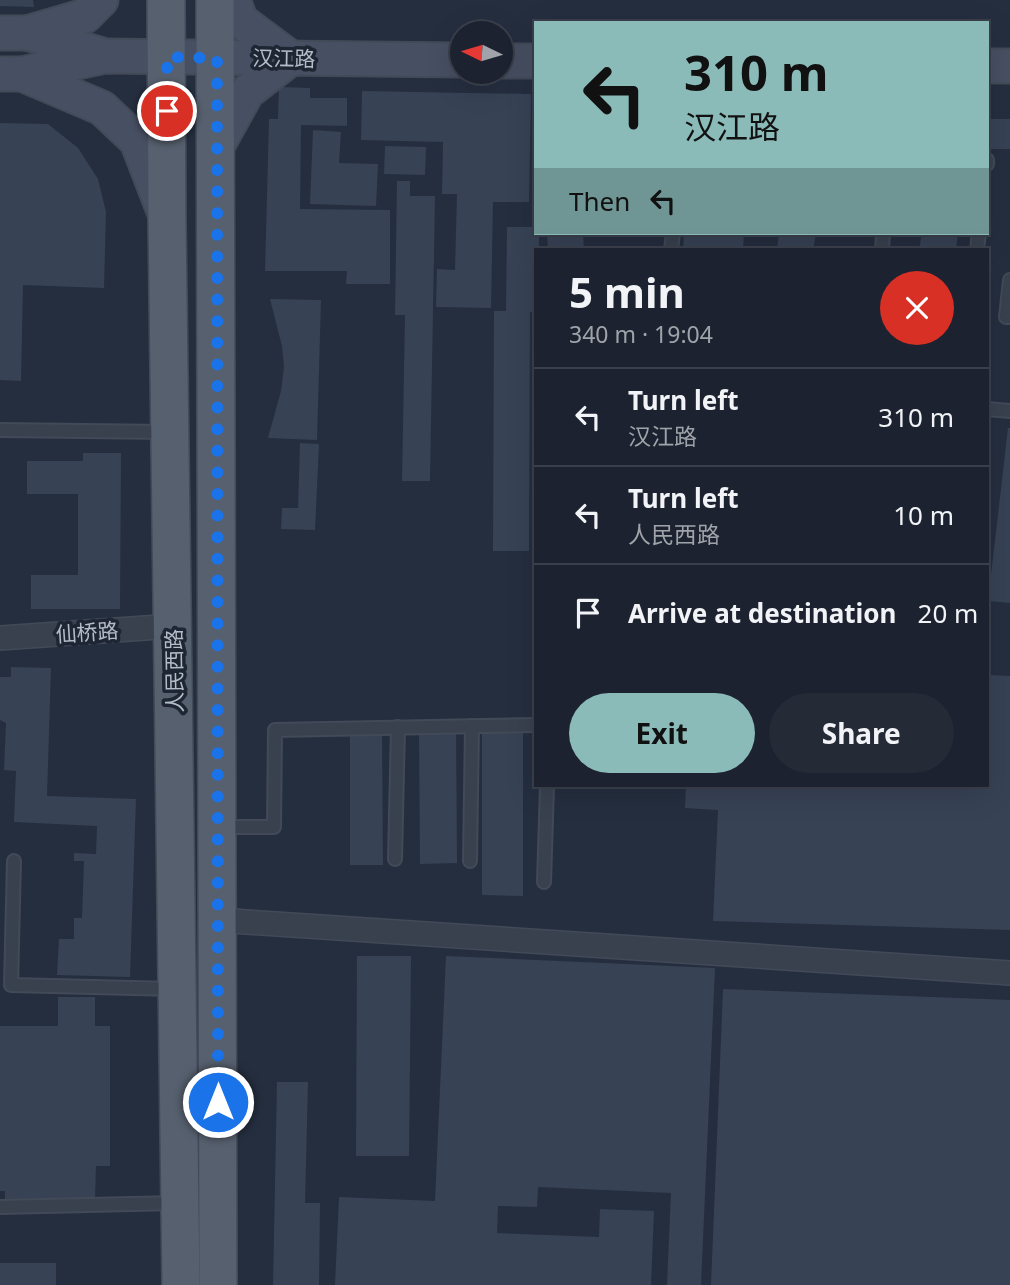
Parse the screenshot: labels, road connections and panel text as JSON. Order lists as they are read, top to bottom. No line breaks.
{"streets":{"main road":["汉江路","人民西路"],"street":["仙桥路"]},"crossings":[["汉江路","人民西路"],["仙桥路","人民西路"]],"north":"left","page":{"turn":["310 m","汉江路"],"then":"Then","heading":["5 min","340 m · 19:04"],"list":[{"name":"Turn left","note":"汉江路","value":"310 m"},{"name":"Turn left","note":"人民西路","value":"10 m"},{"name":"Arrive at destination","value":"20 m"}],"buttons":["Exit","Share"]}}
